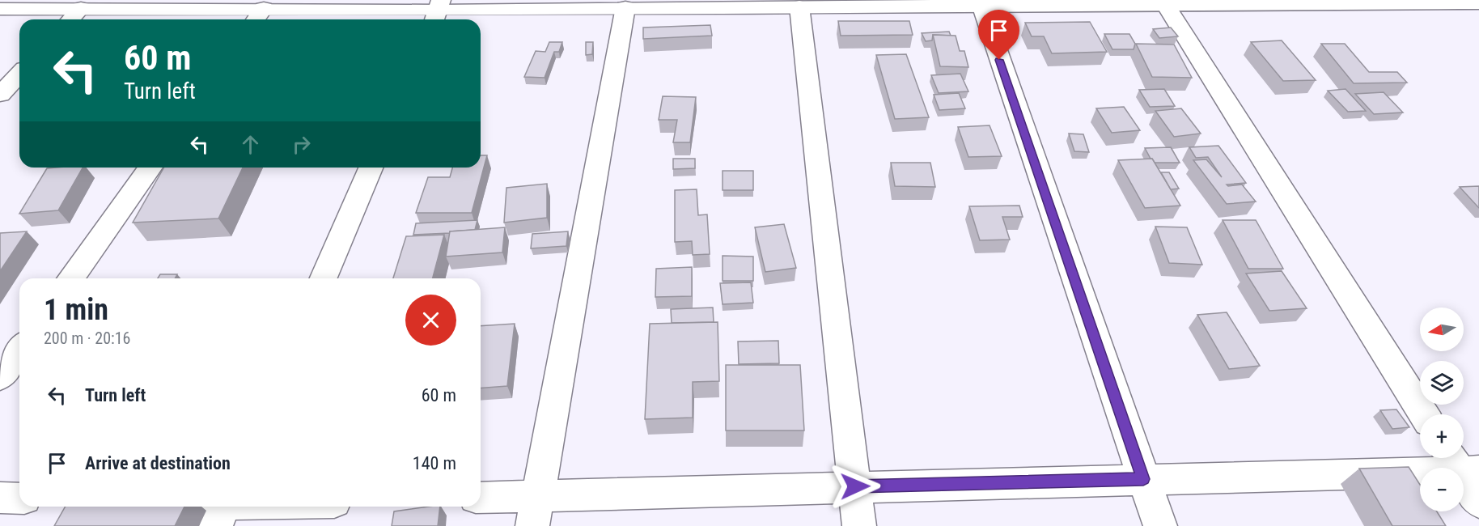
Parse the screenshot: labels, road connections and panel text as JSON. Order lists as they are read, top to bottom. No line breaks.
{"north":"left","page":{"turn":["60 m","Turn left"],"heading":["1 min","200 m · 20:16"],"map_buttons":["+","−"],"list":[{"name":"Turn left","value":"60 m"},{"name":"Arrive at destination","value":"140 m"}]}}
